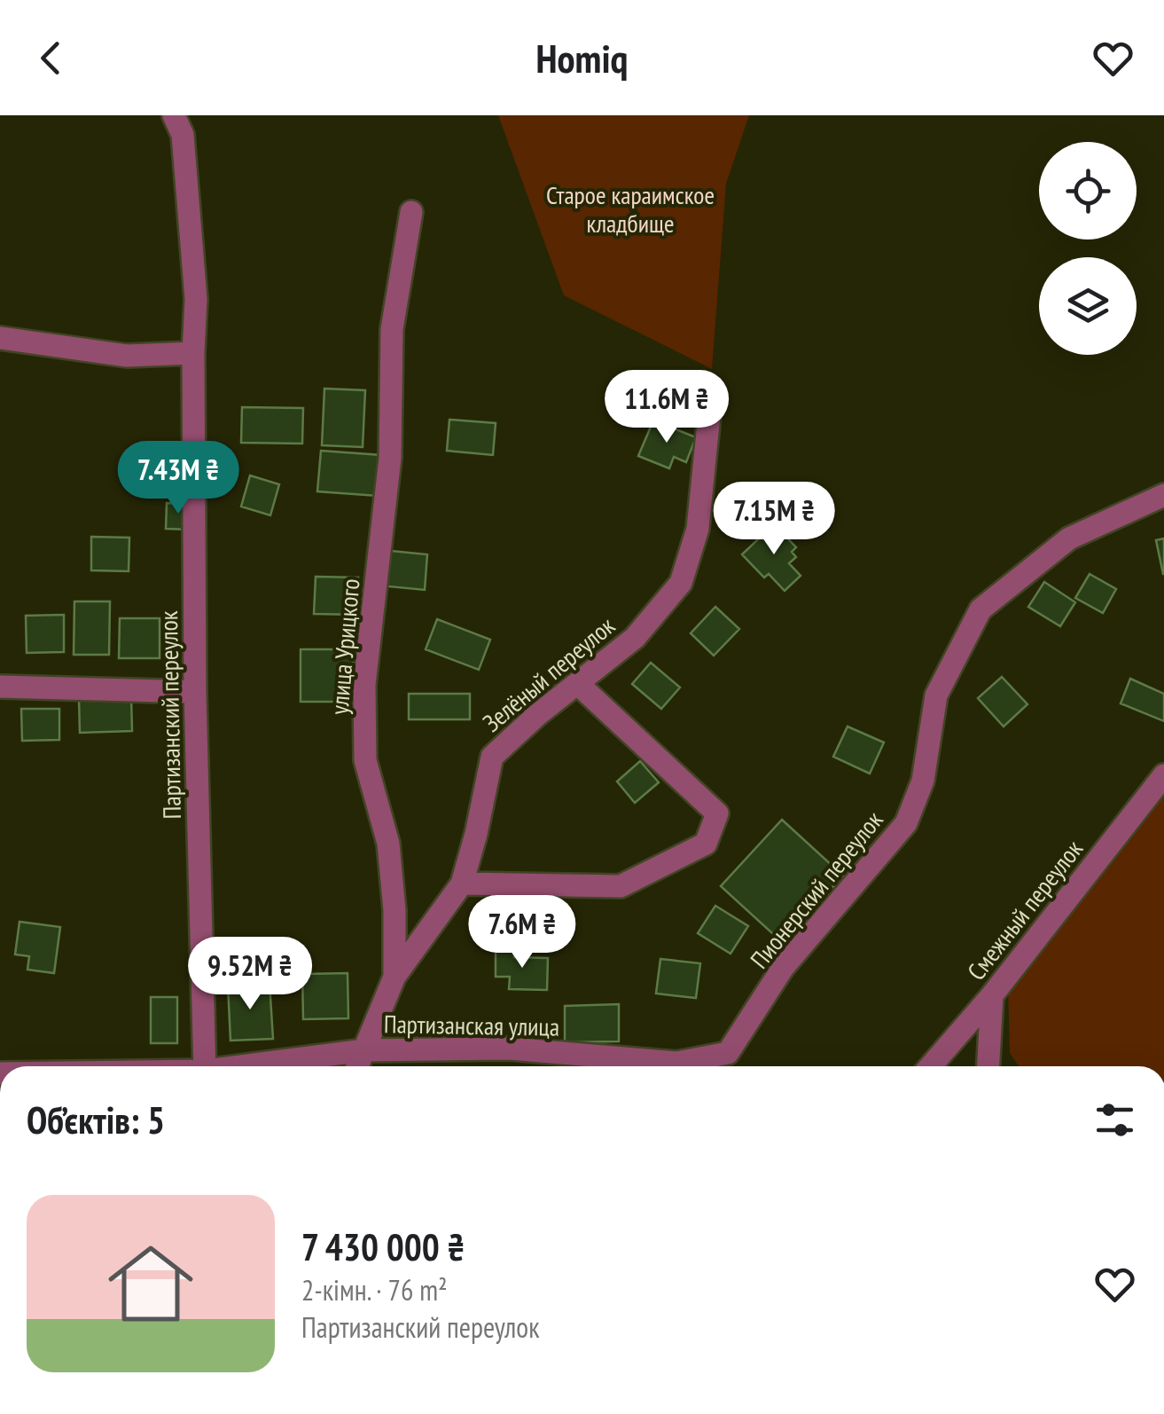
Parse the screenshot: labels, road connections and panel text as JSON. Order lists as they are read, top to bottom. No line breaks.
{"streets":{"street":["улица Урицкого","Зелёный переулок","Партизанский переулок","Пионерский переулок","Смежный переулок","Партизанская улица"]},"crossings":[["улица Урицкого","Зелёный переулок"],["улица Урицкого","Партизанская улица"],["Пионерский переулок","Партизанская улица"]],"parks":["Старое караимское кладбище"],"page":{"header":"Homiq","price":["11.6M ₴","7.43M ₴","7.15M ₴","7.6M ₴","9.52M ₴"],"heading":"Об’єктів: 5","list":[{"name":"7 430 000 ₴","note":"2-кімн. · 76 m² · Партизанский переулок"}]}}
